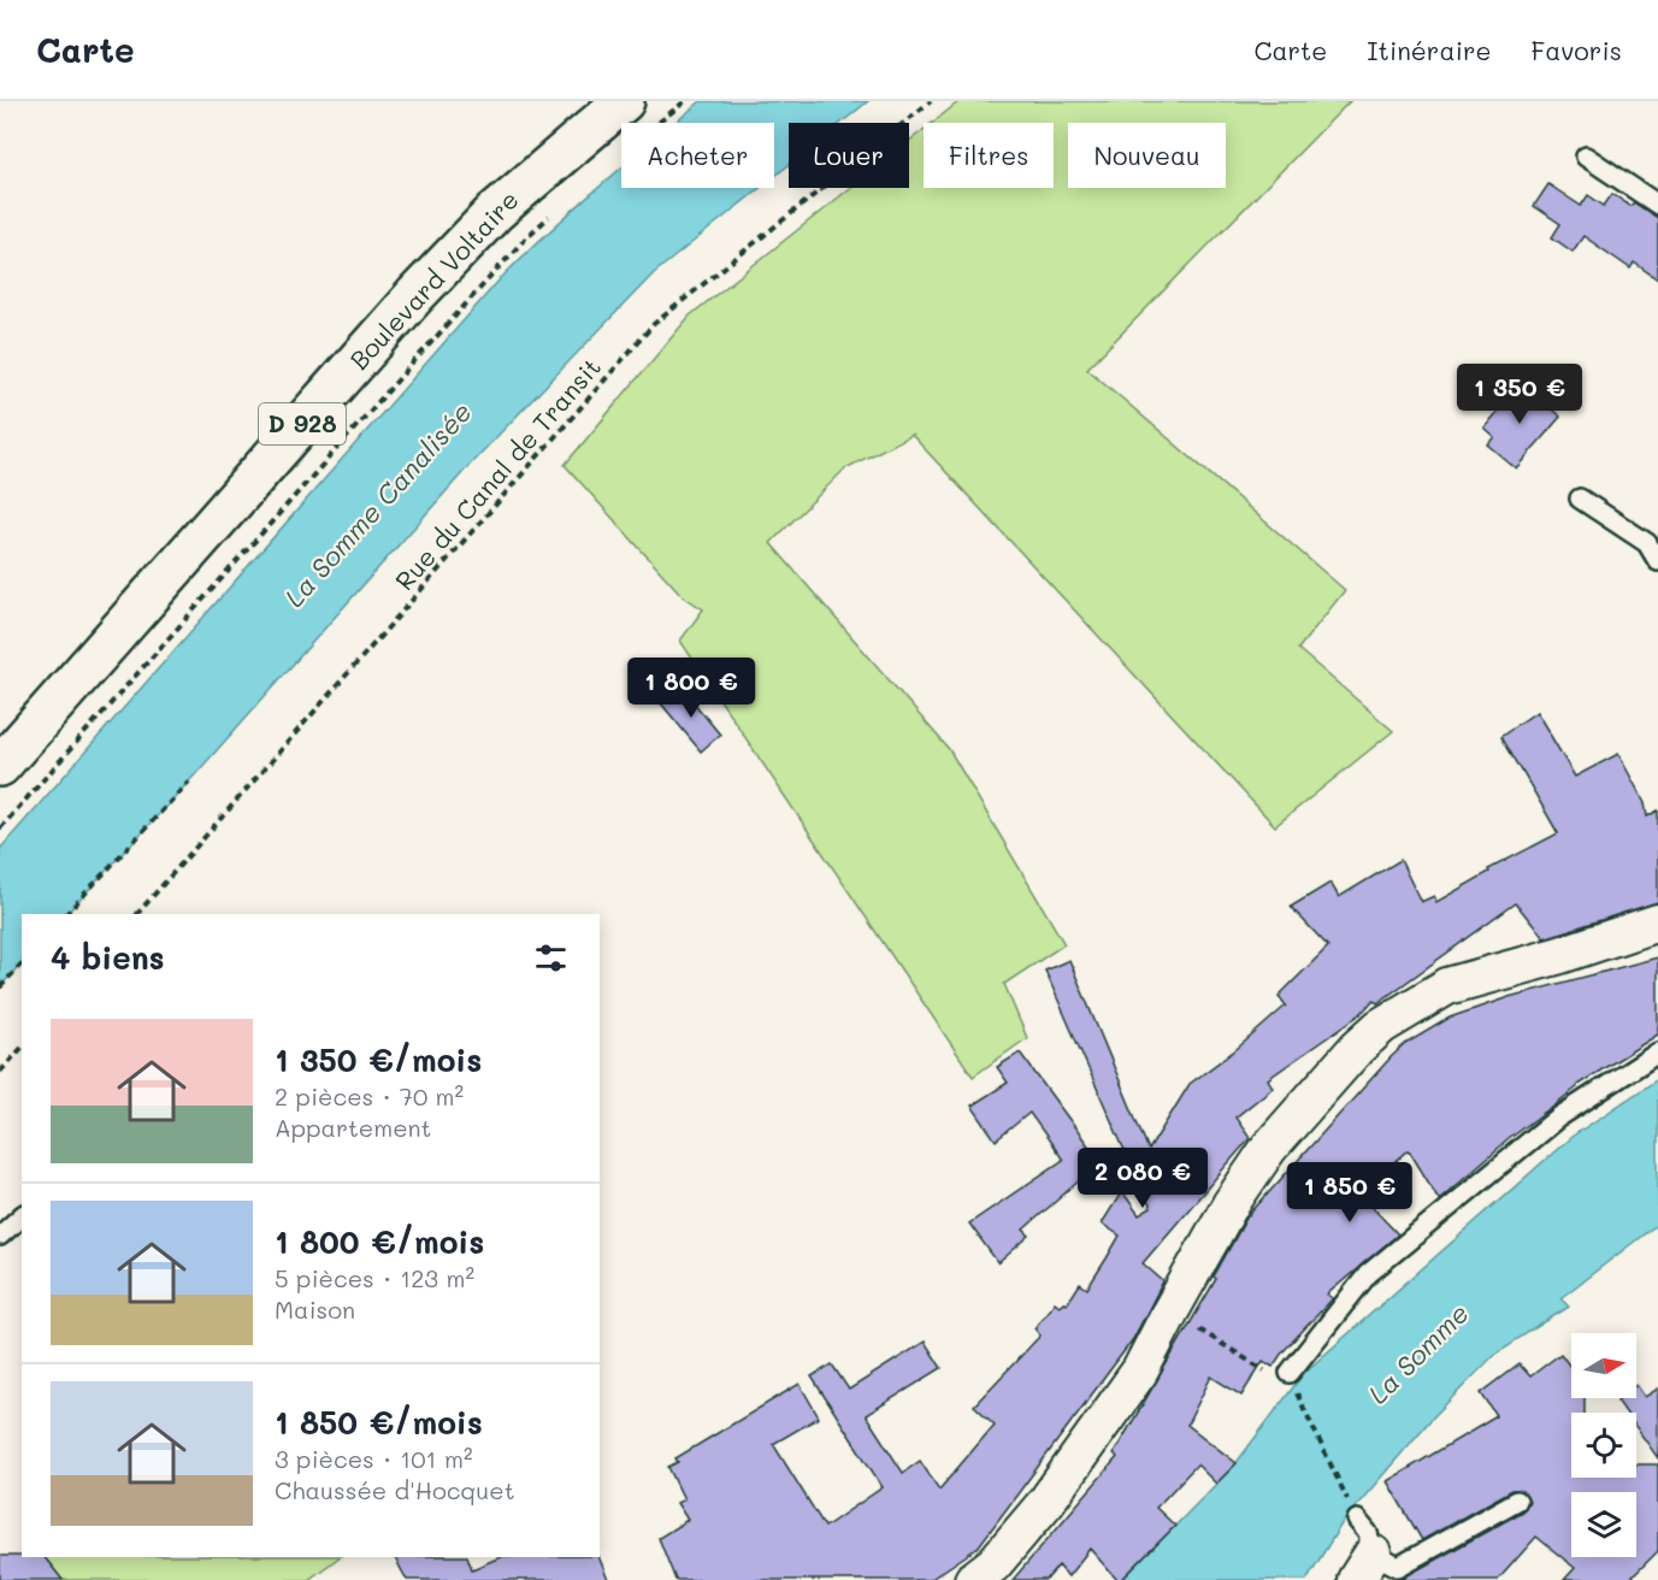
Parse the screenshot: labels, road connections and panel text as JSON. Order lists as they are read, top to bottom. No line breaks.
{"streets":{"main road":["Boulevard Voltaire","D 928"],"path":["Rue du Canal de Transit"]},"water":["La Somme Canalisée","La Somme"],"north":"right","page":{"header":"Carte","nav":["Carte","Itinéraire","Favoris"],"chip":["Acheter","Louer","Filtres","Nouveau"],"price":["1 350 €","1 800 €","2 080 €","1 850 €"],"heading":"4 biens","list":[{"name":"1 350 €/mois","note":"2 pièces · 70 m² · Appartement"},{"name":"1 800 €/mois","note":"5 pièces · 123 m² · Maison"},{"name":"1 850 €/mois","note":"3 pièces · 101 m² · Chaussée d'Hocquet"}]}}
